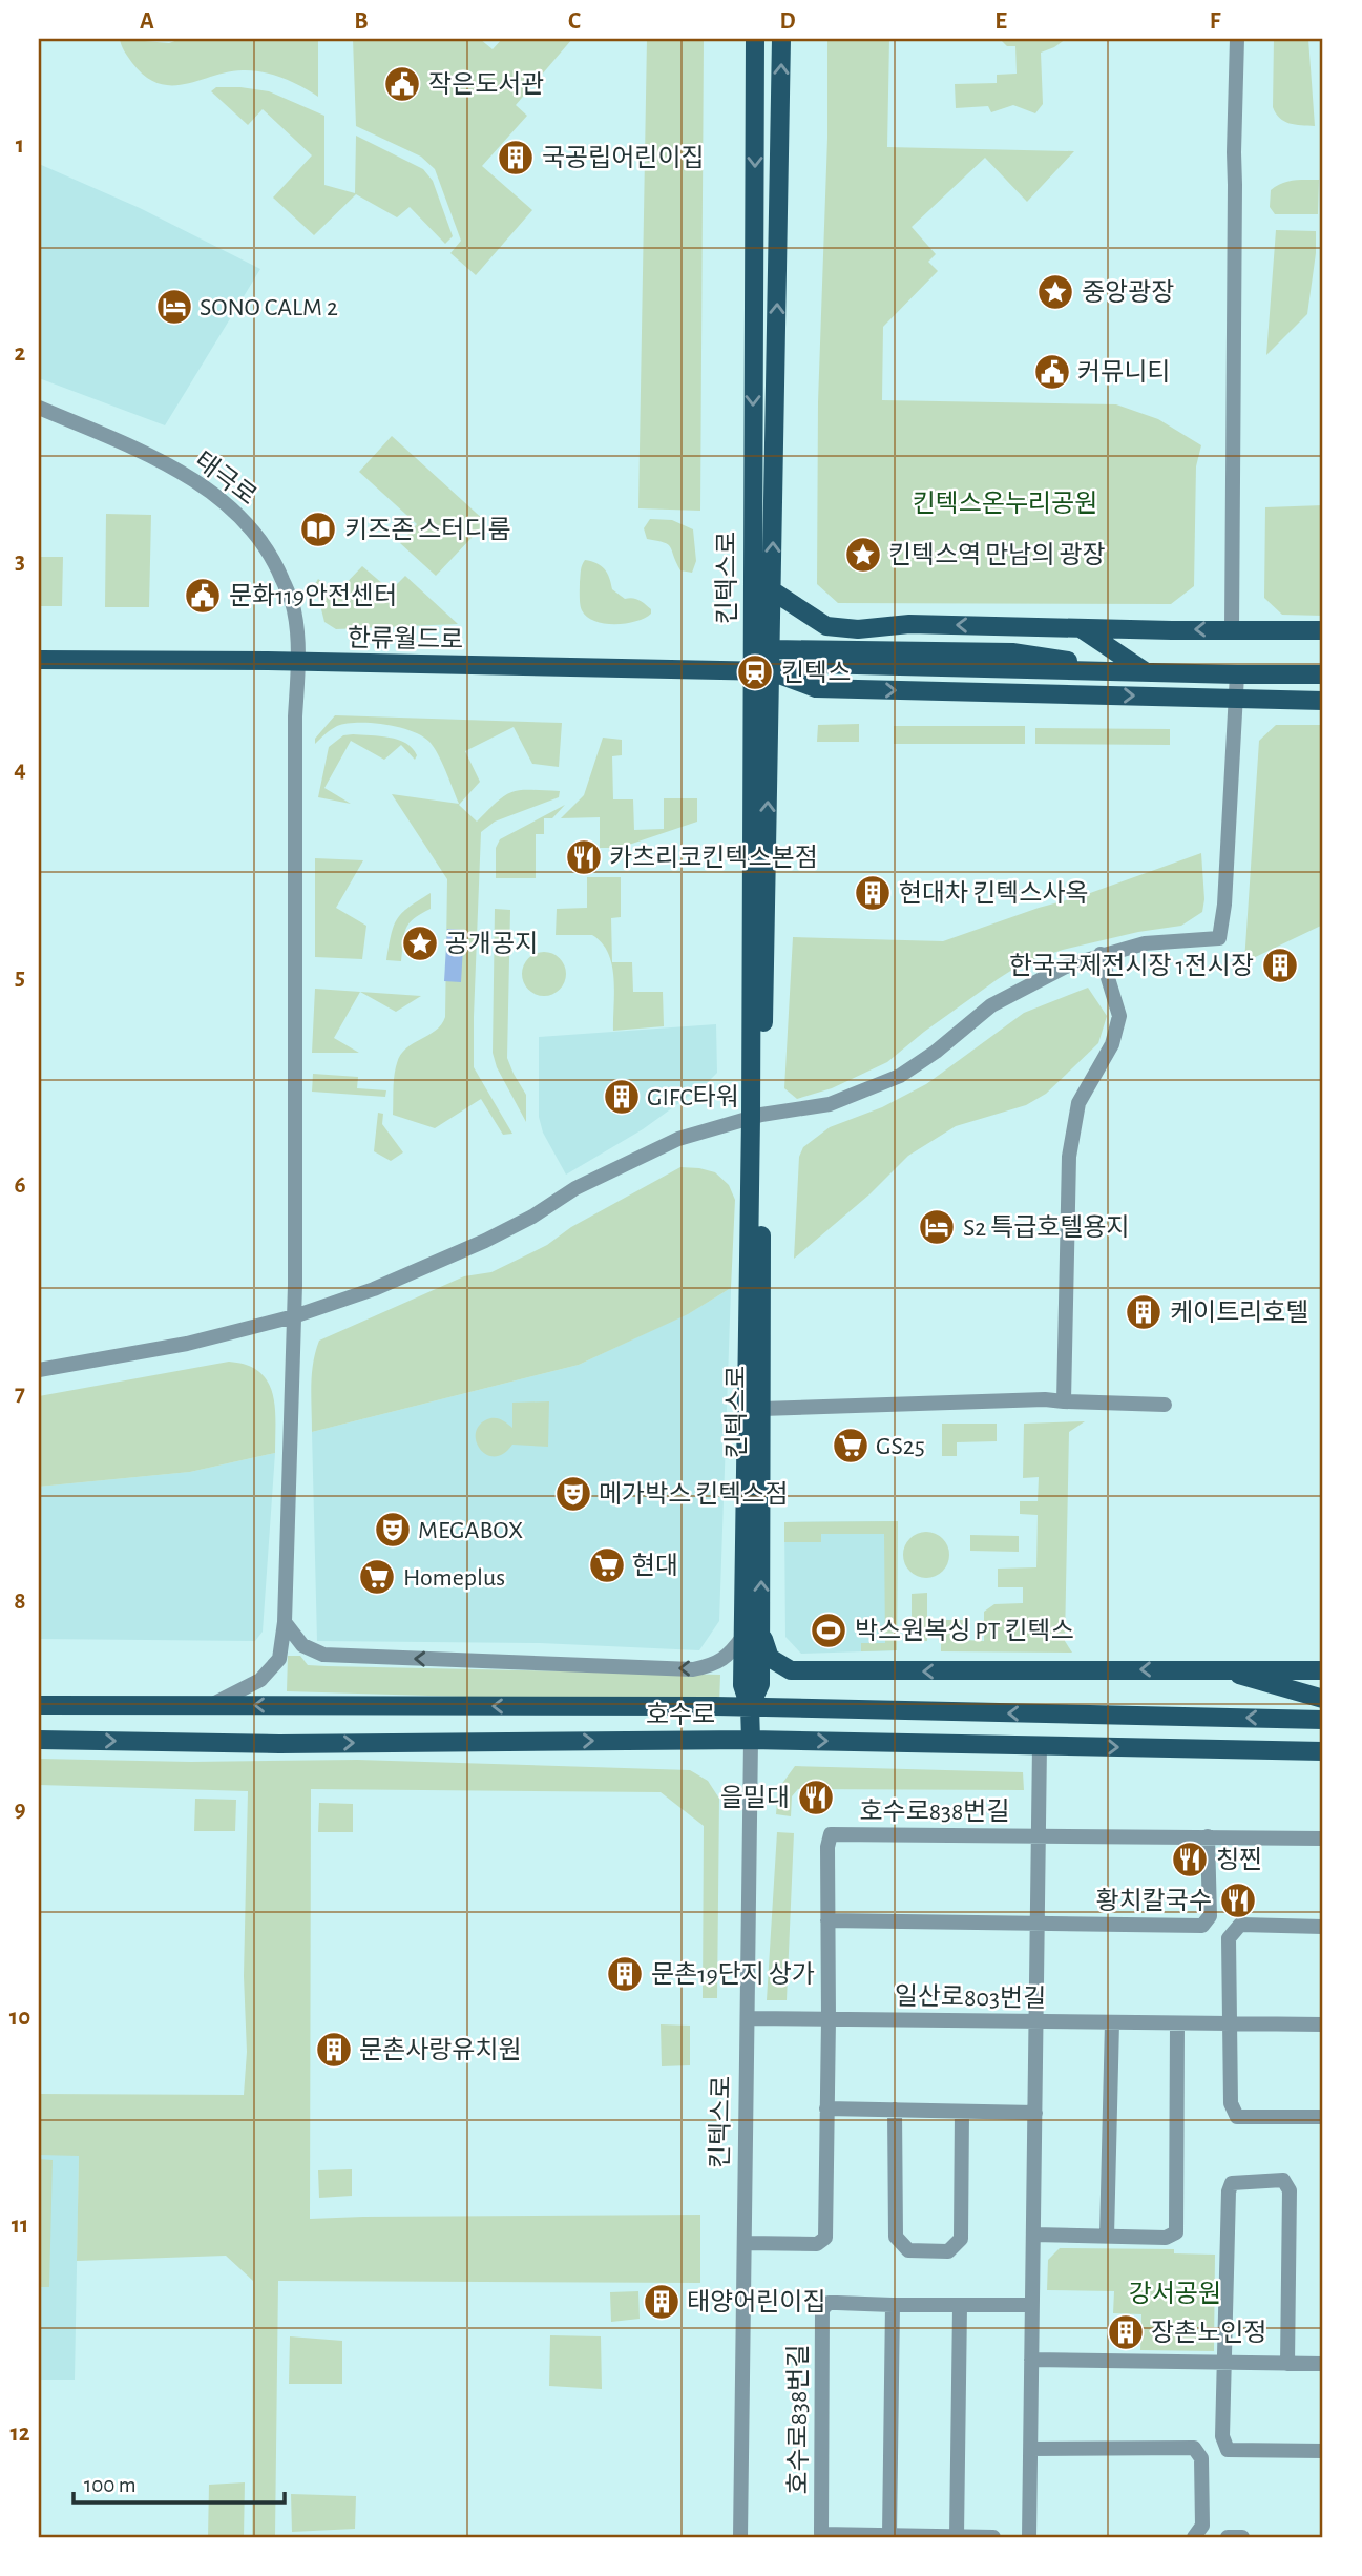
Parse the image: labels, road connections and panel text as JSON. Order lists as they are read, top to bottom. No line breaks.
{"streets":{"main road":["킨텍스로","한류월드로","호수로"],"street":["태극로","호수로838번길","일산로803번길"]},"crossings":[["태극로","한류월드로"],["태극로","호수로"],["킨텍스로","한류월드로"],["킨텍스로","호수로"],["킨텍스로","일산로803번길"],["호수로","호수로838번길"],["호수로838번길","일산로803번길"]],"parks":["킨텍스온누리공원","강서공원"],"places":{"public building":["작은도서관","커뮤니티","문화119안전센터"],"building":["국공립어린이집","현대차 킨텍스사옥","한국국제전시장 1전시장","GIFC타워","케이트리호텔","문촌19단지 상가","문촌사랑유치원","태양어린이집","장촌노인정"],"place":["중앙광장","킨텍스역 만남의 광장","공개공지"],"hotel":["SONO CALM 2","S2 특급호텔용지"],"library":["키즈존 스터디룸"],"station":["킨텍스"],"restaurant":["카츠리코킨텍스본점","을밀대","칭찐","황치칼국수"],"supermarket":["GS25","현대","Homeplus"],"theatre":["메가박스 킨텍스점","MEGABOX"],"sports":["박스원복싱 PT 킨텍스"]},"scale_bar":"100 m","grid":{"columns":["A","B","C","D","E","F"],"rows":["1","2","3","4","5","6","7","8","9","10","11","12"]}}
